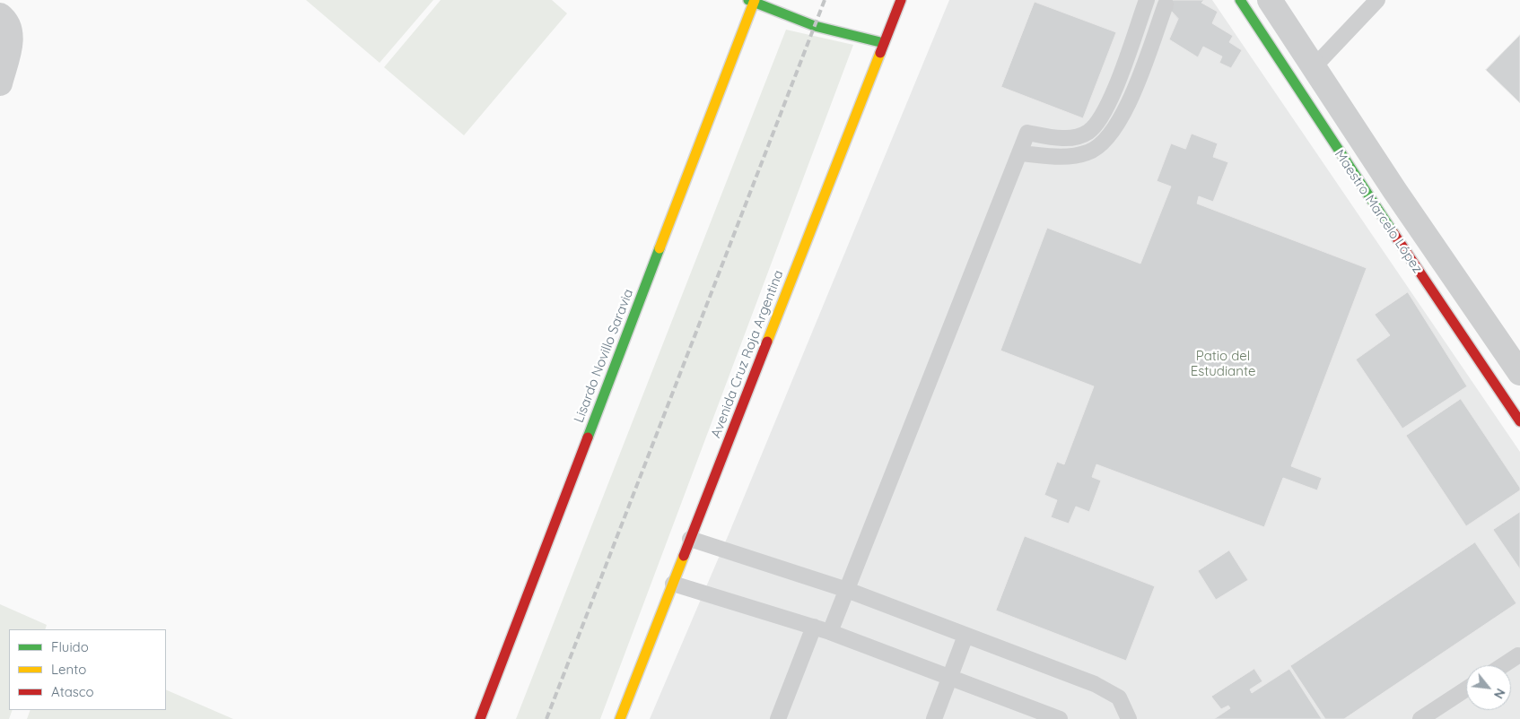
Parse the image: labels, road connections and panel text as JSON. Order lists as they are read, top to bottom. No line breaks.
{"streets":{"street":["Maestro Marcelo López","Avenida Cruz Roja Argentina","Lisardo Novillo Saravia"]},"parks":["Patio del Estudiante"],"legend":["Fluido","Lento","Atasco"],"north":"bottom right"}
